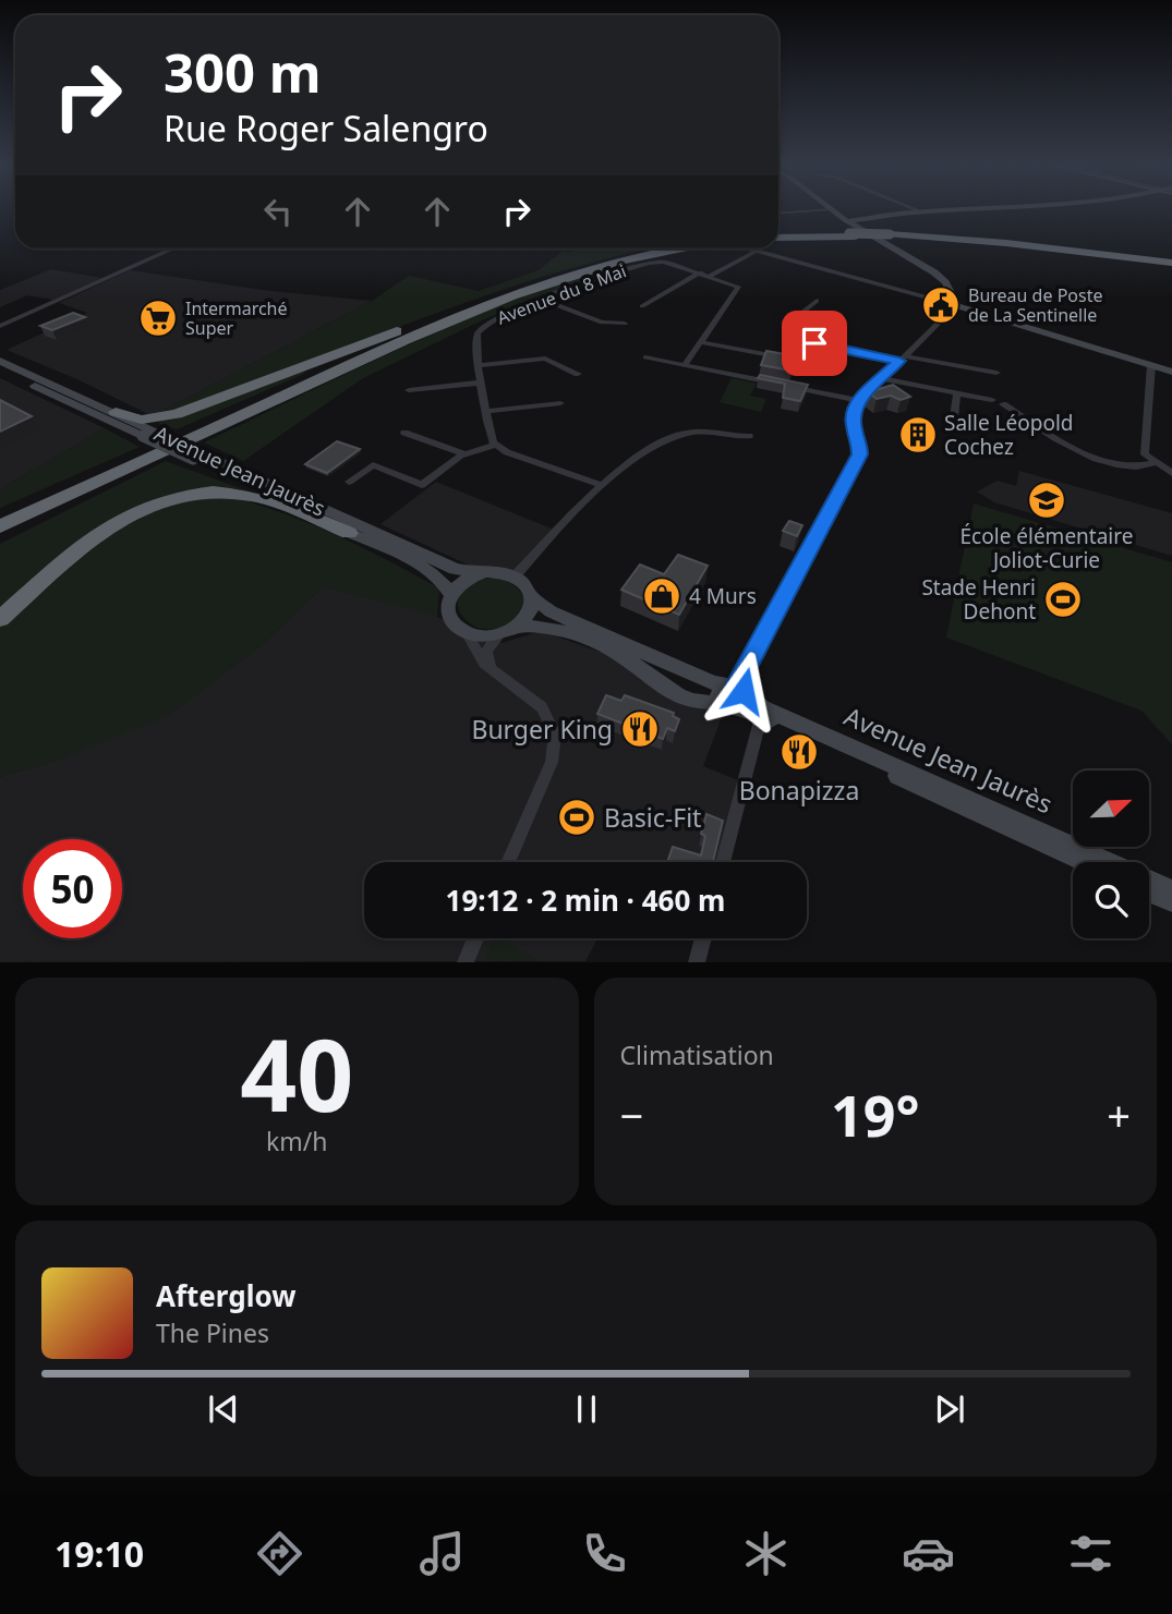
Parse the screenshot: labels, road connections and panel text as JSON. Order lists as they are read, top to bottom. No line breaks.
{"streets":{"main road":["Avenue Jean Jaurès"],"street":["Avenue du 8 Mai"]},"places":{"public building":["Bureau de Poste de La Sentinelle"],"supermarket":["Intermarché Super"],"building":["Salle Léopold Cochez"],"school or university":["École élémentaire Joliot-Curie"],"shop":["4 Murs"],"sports":["Stade Henri Dehont","Basic-Fit"],"restaurant":["Burger King","Bonapizza"]},"north":"top right","page":{"turn":["300 m","Rue Roger Salengro"],"limit":"50","trip":"19:12 · 2 min · 460 m","tile":[["40","km/h"],"Climatisation"],"heat":["−","19°","+"],"song":["Afterglow","The Pines"],"tabs":"19:10"}}
